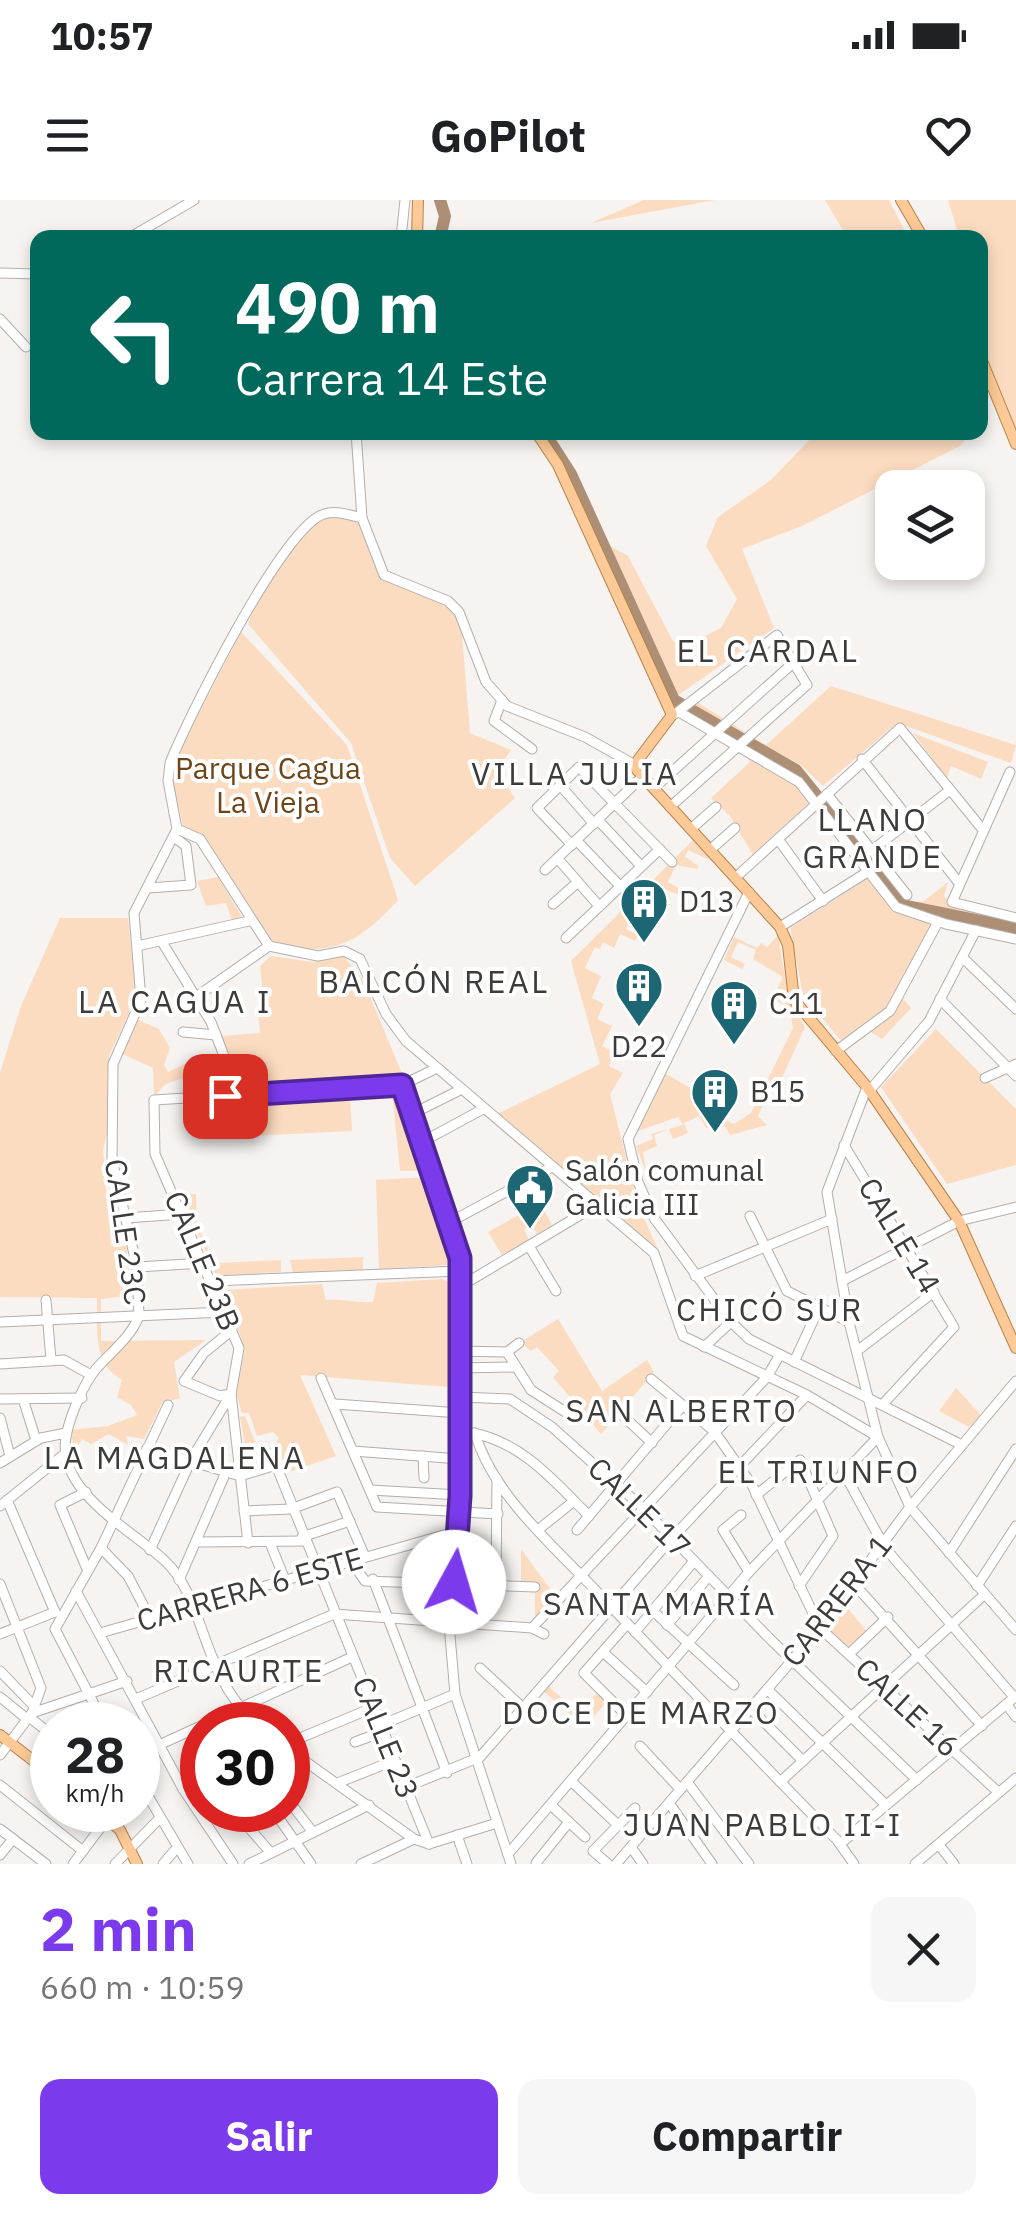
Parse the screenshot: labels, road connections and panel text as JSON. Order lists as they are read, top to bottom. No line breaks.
{"streets":{"street":["CALLE 23C","CALLE 14","CALLE 23B","CALLE 17","CARRERA 6 ESTE","CARRERA 1","CALLE 16","CALLE 23"]},"crossings":[["CALLE 23B","CALLE 23"],["CALLE 17","CARRERA 1"],["CARRERA 6 ESTE","CALLE 23"],["CARRERA 1","CALLE 16"]],"districts":["EL CARDAL","VILLA JULIA","LLANO GRANDE","BALCÓN REAL","LA CAGUA I","CHICÓ SUR","SAN ALBERTO","LA MAGDALENA","EL TRIUNFO","SANTA MARÍA","RICAURTE","DOCE DE MARZO","JUAN PABLO II-I"],"parks":["Parque Cagua La Vieja"],"places":{"building":["D13","D22","C11","B15"],"public building":["Salón comunal Galicia III"]},"page":{"status":"10:57","header":"GoPilot","turn":["490 m","Carrera 14 Este"],"speed":"28 km/h","limit":"30","heading":["2 min","660 m · 10:59"],"buttons":["Salir","Compartir"]}}
